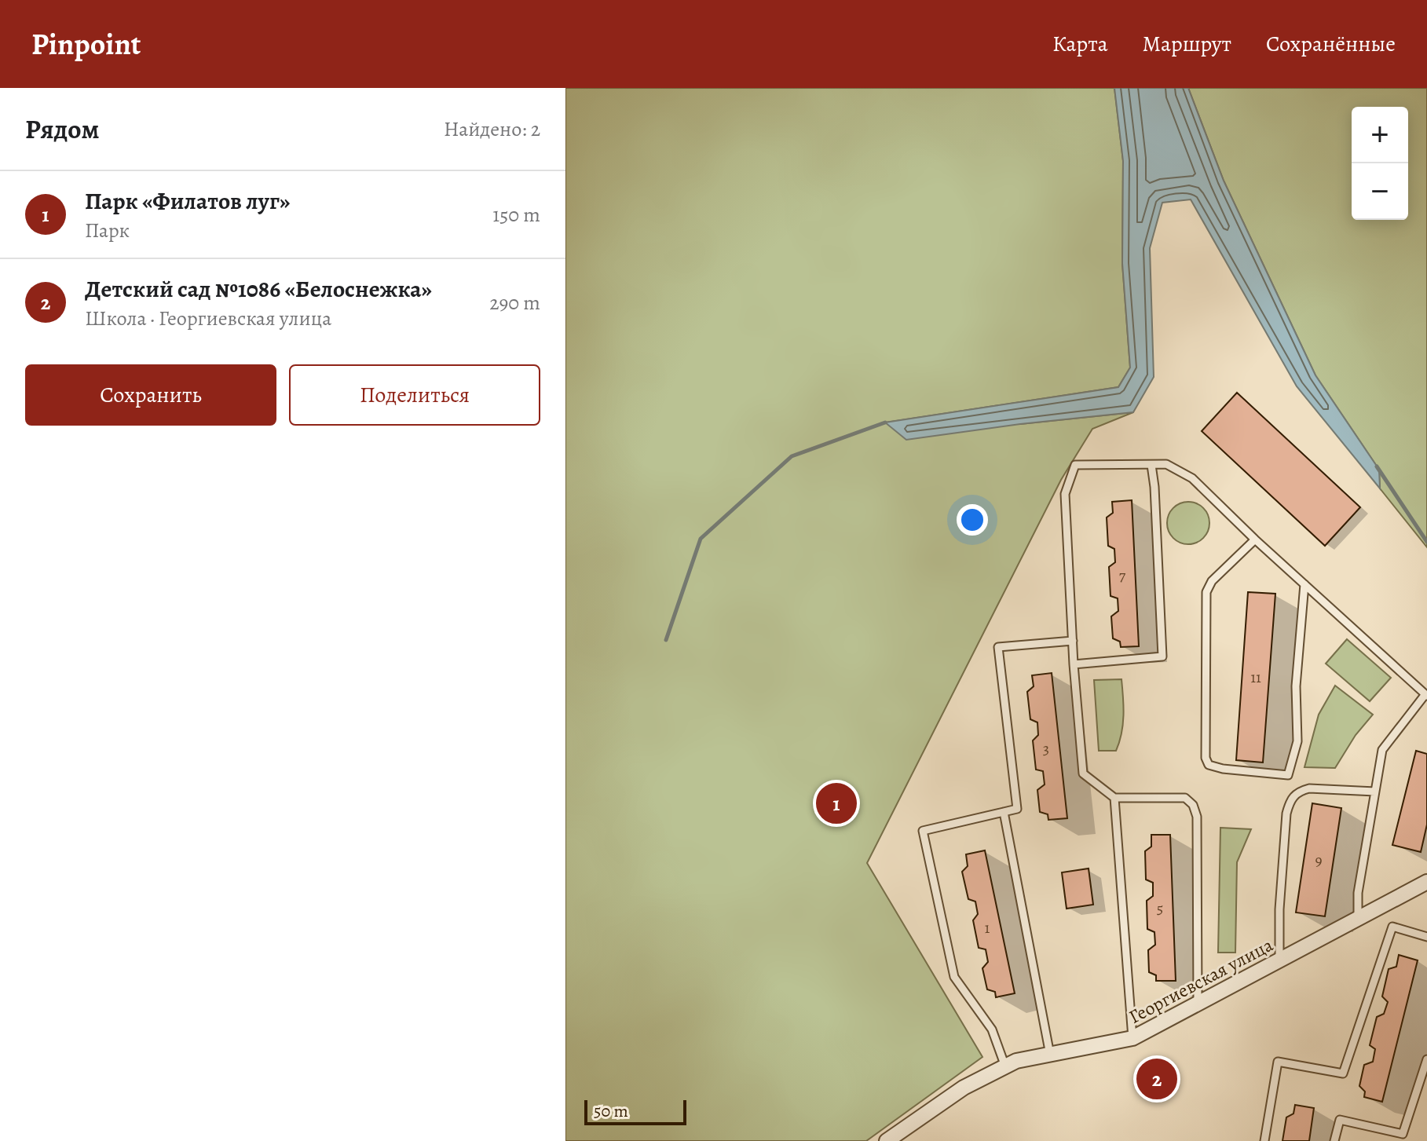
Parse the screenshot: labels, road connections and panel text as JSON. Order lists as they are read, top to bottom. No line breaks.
{"streets":{"street":["Георгиевская улица"]},"house_numbers":["7","11","3","9","5","1"],"scale_bar":"50 m","page":{"header":"Pinpoint","nav":["Карта","Маршрут","Сохранённые"],"heading":["Рядом","Найдено: 2"],"map_buttons":["+","−"],"list":[{"mark":"1","name":"Парк «Филатов луг»","note":"Парк","value":"150 m"},{"mark":"2","name":"Детский сад №1086 «Белоснежка»","note":"Школа · Георгиевская улица","value":"290 m"}],"buttons":["Сохранить","Поделиться"],"pins":["1","2"],"scale":"50 m"}}
